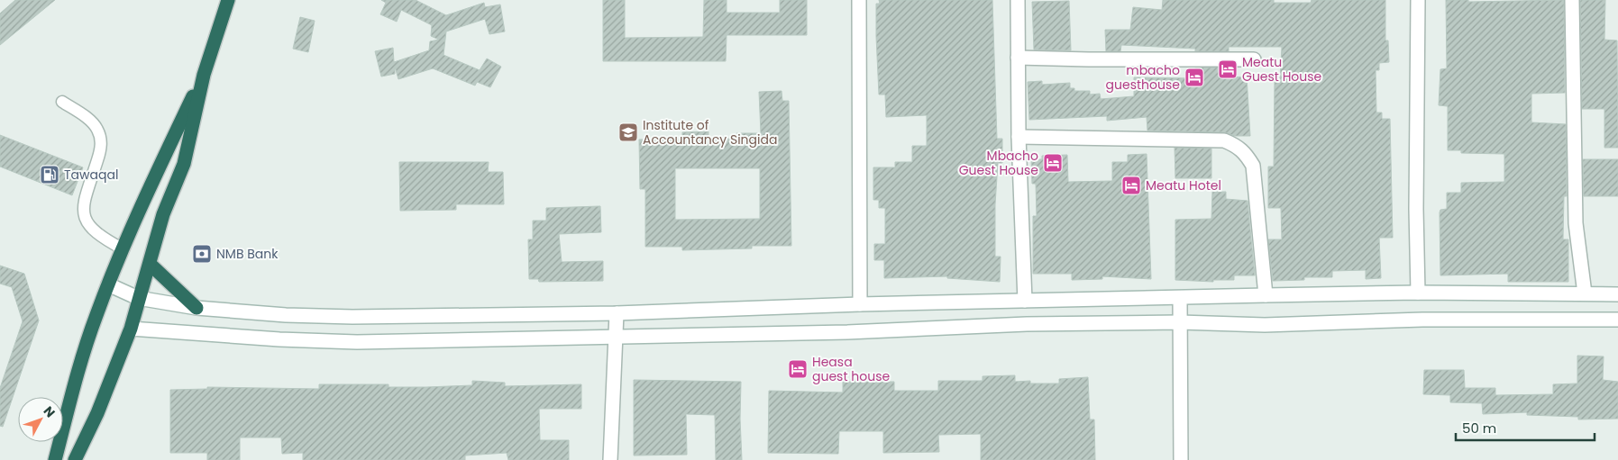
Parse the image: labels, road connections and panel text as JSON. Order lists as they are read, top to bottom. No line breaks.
{"places":{"hotel":["Meatu Guest House","mbacho guesthouse","Mbacho Guest House","Meatu Hotel","Heasa guest house"],"school or university":["Institute of Accountancy Singida"],"fuel station":["Tawaqal"],"bank":["NMB Bank"]},"scale_bar":"50 m","north":"top right"}
